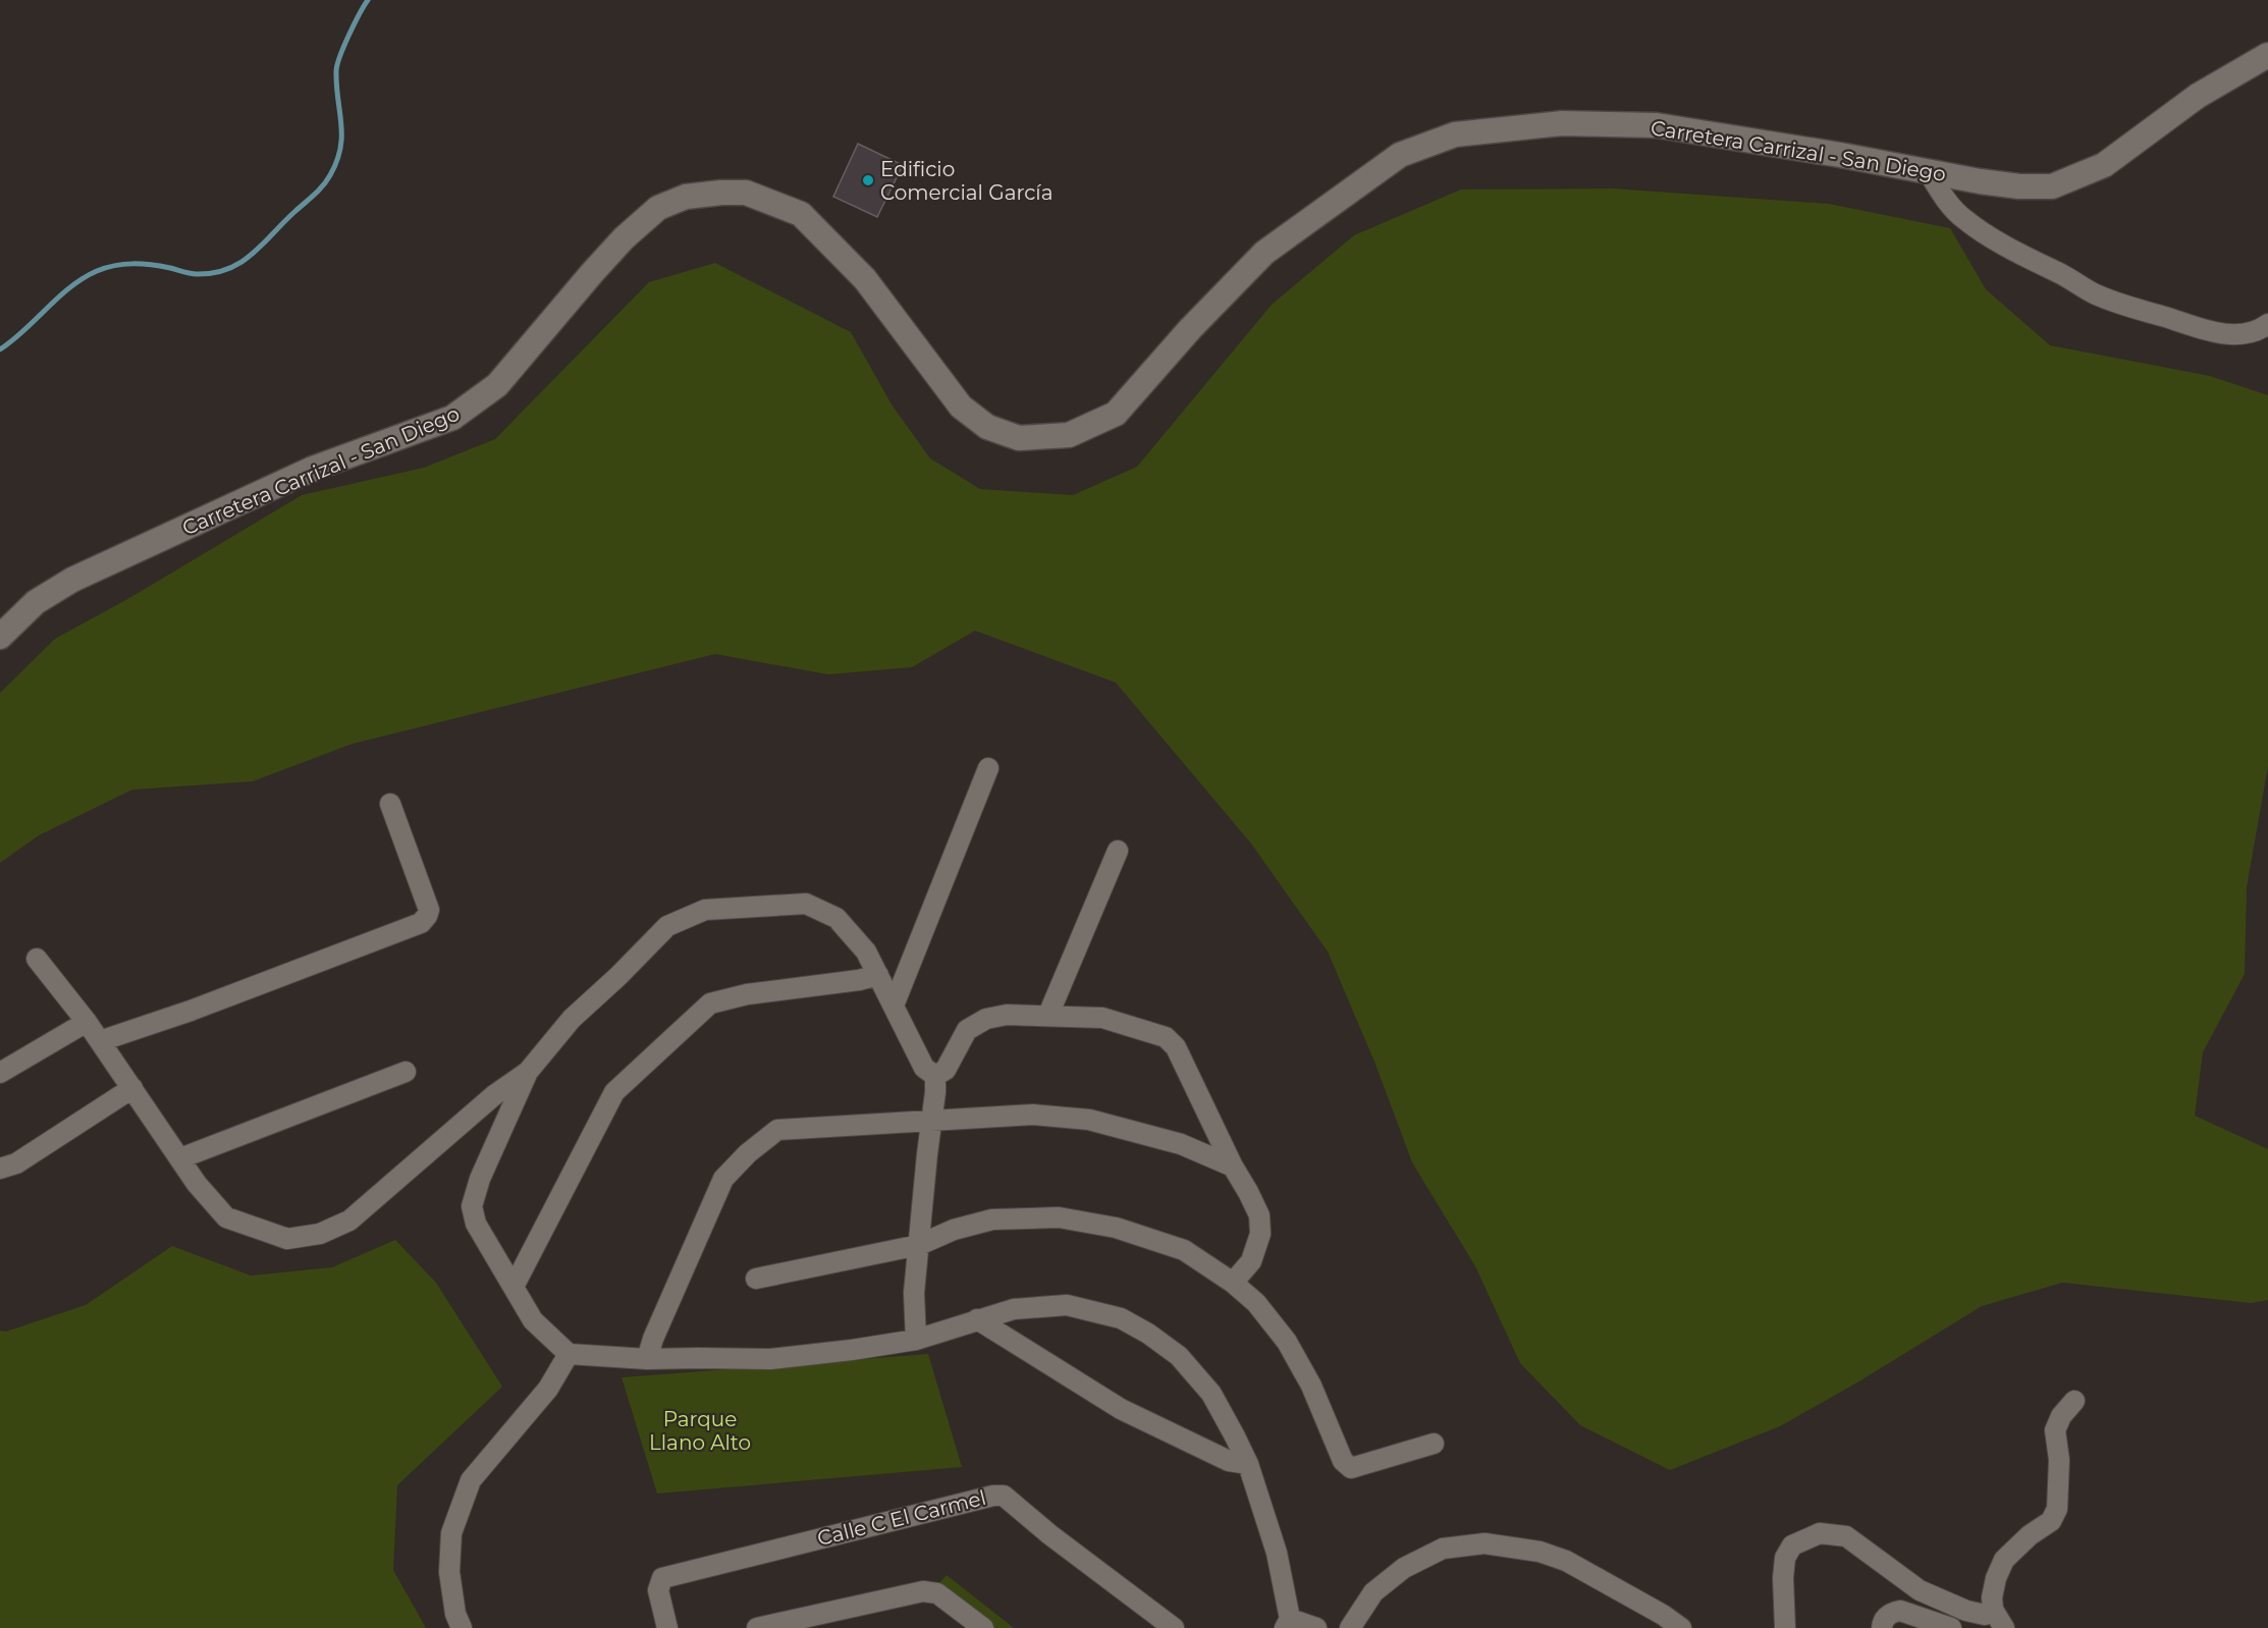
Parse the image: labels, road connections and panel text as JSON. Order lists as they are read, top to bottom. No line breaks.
{"streets":{"street":["Carretera Carrizal - San Diego","Calle C El Carmel"]},"parks":["Parque Llano Alto"],"places":["Edificio Comercial García"]}
